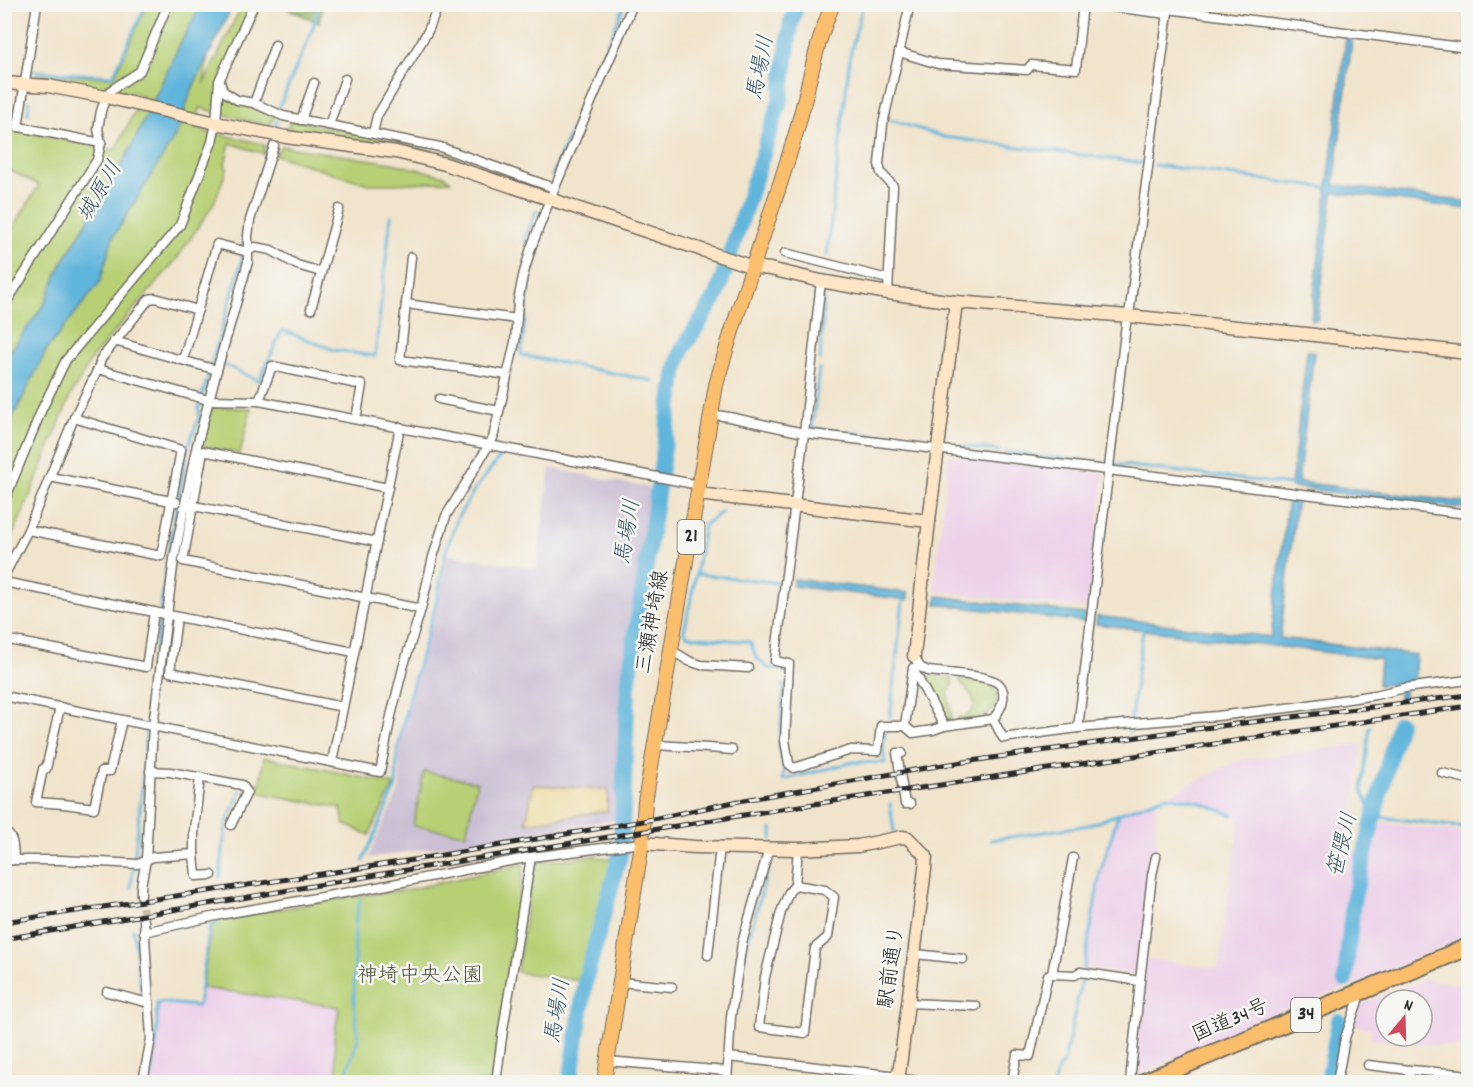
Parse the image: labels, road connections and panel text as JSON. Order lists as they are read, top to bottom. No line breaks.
{"streets":{"highway":["34","国道34号"],"main road":["21","三瀬神埼線"],"street":["駅前通り"]},"water":["馬場川","城原川","笹隈川"],"parks":["神埼中央公園"],"north":"top"}
